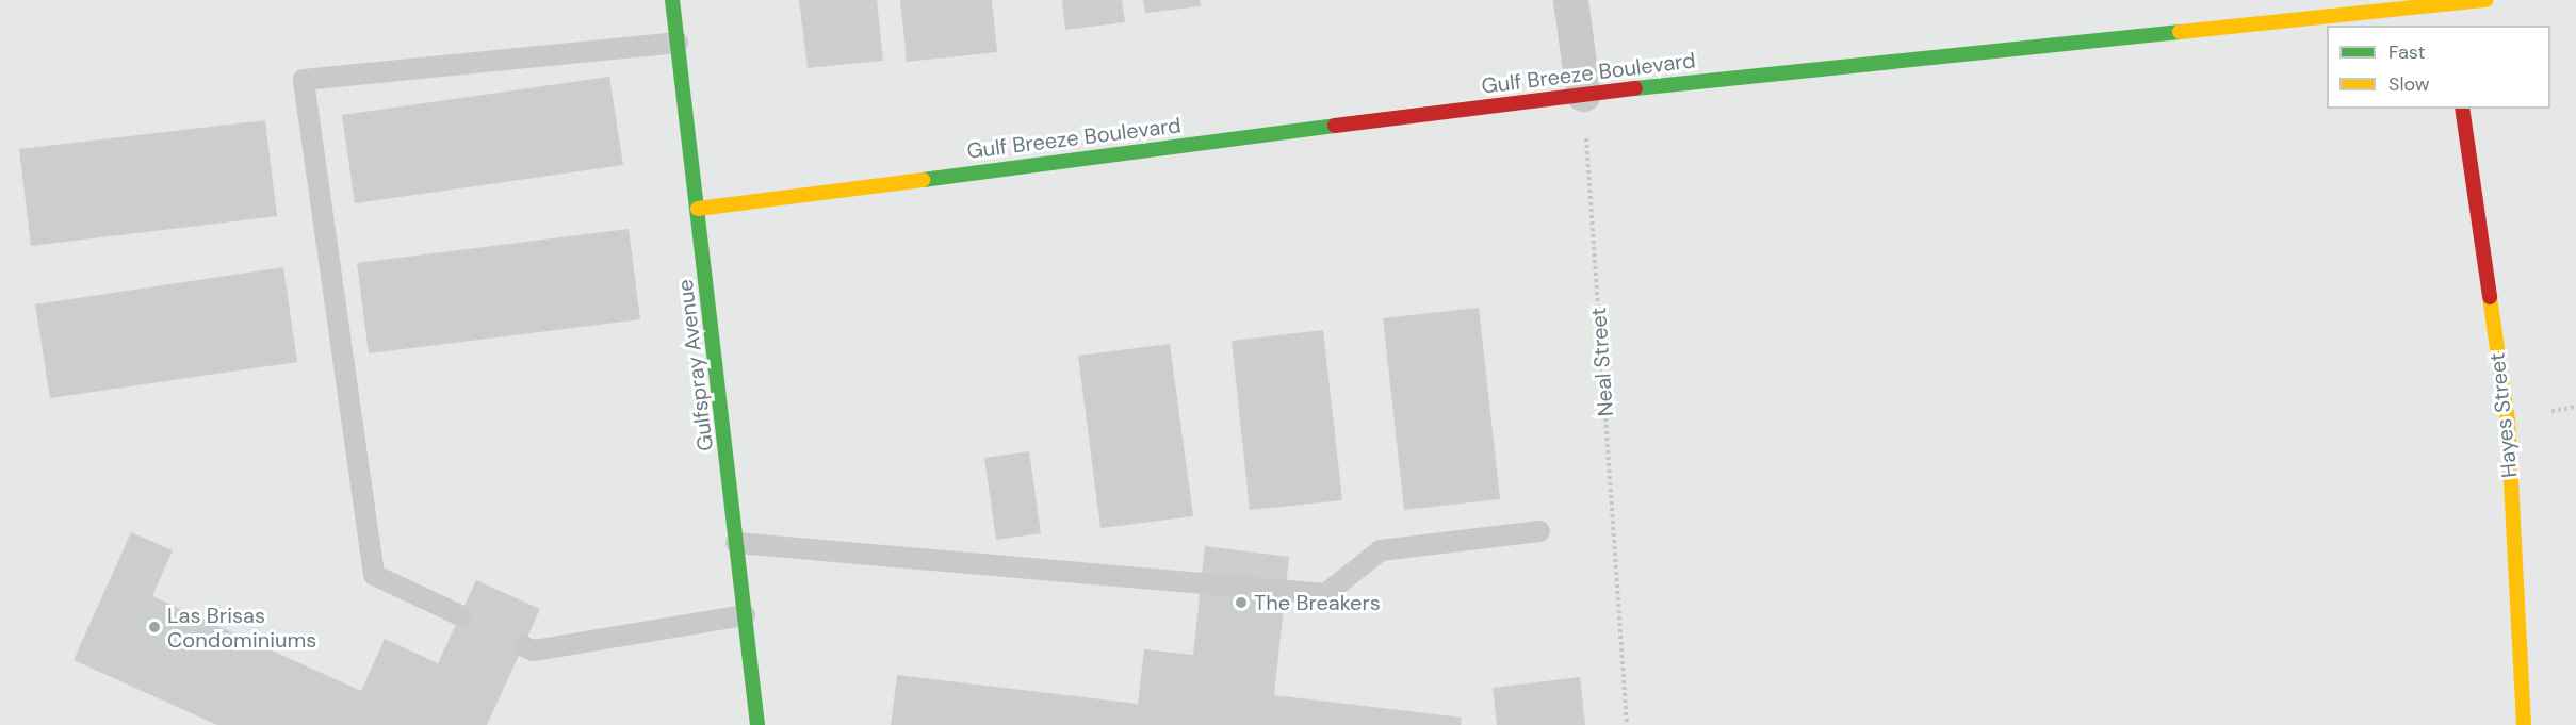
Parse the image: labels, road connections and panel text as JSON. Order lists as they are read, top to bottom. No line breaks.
{"streets":{"street":["Gulf Breeze Boulevard","Gulfspray Avenue","Hayes Street"],"path":["Neal Street"]},"crossings":[["Gulf Breeze Boulevard","Neal Street"],["Gulf Breeze Boulevard","Gulfspray Avenue"]],"places":["The Breakers","Las Brisas Condominiums"],"legend":["Fast","Slow"]}
